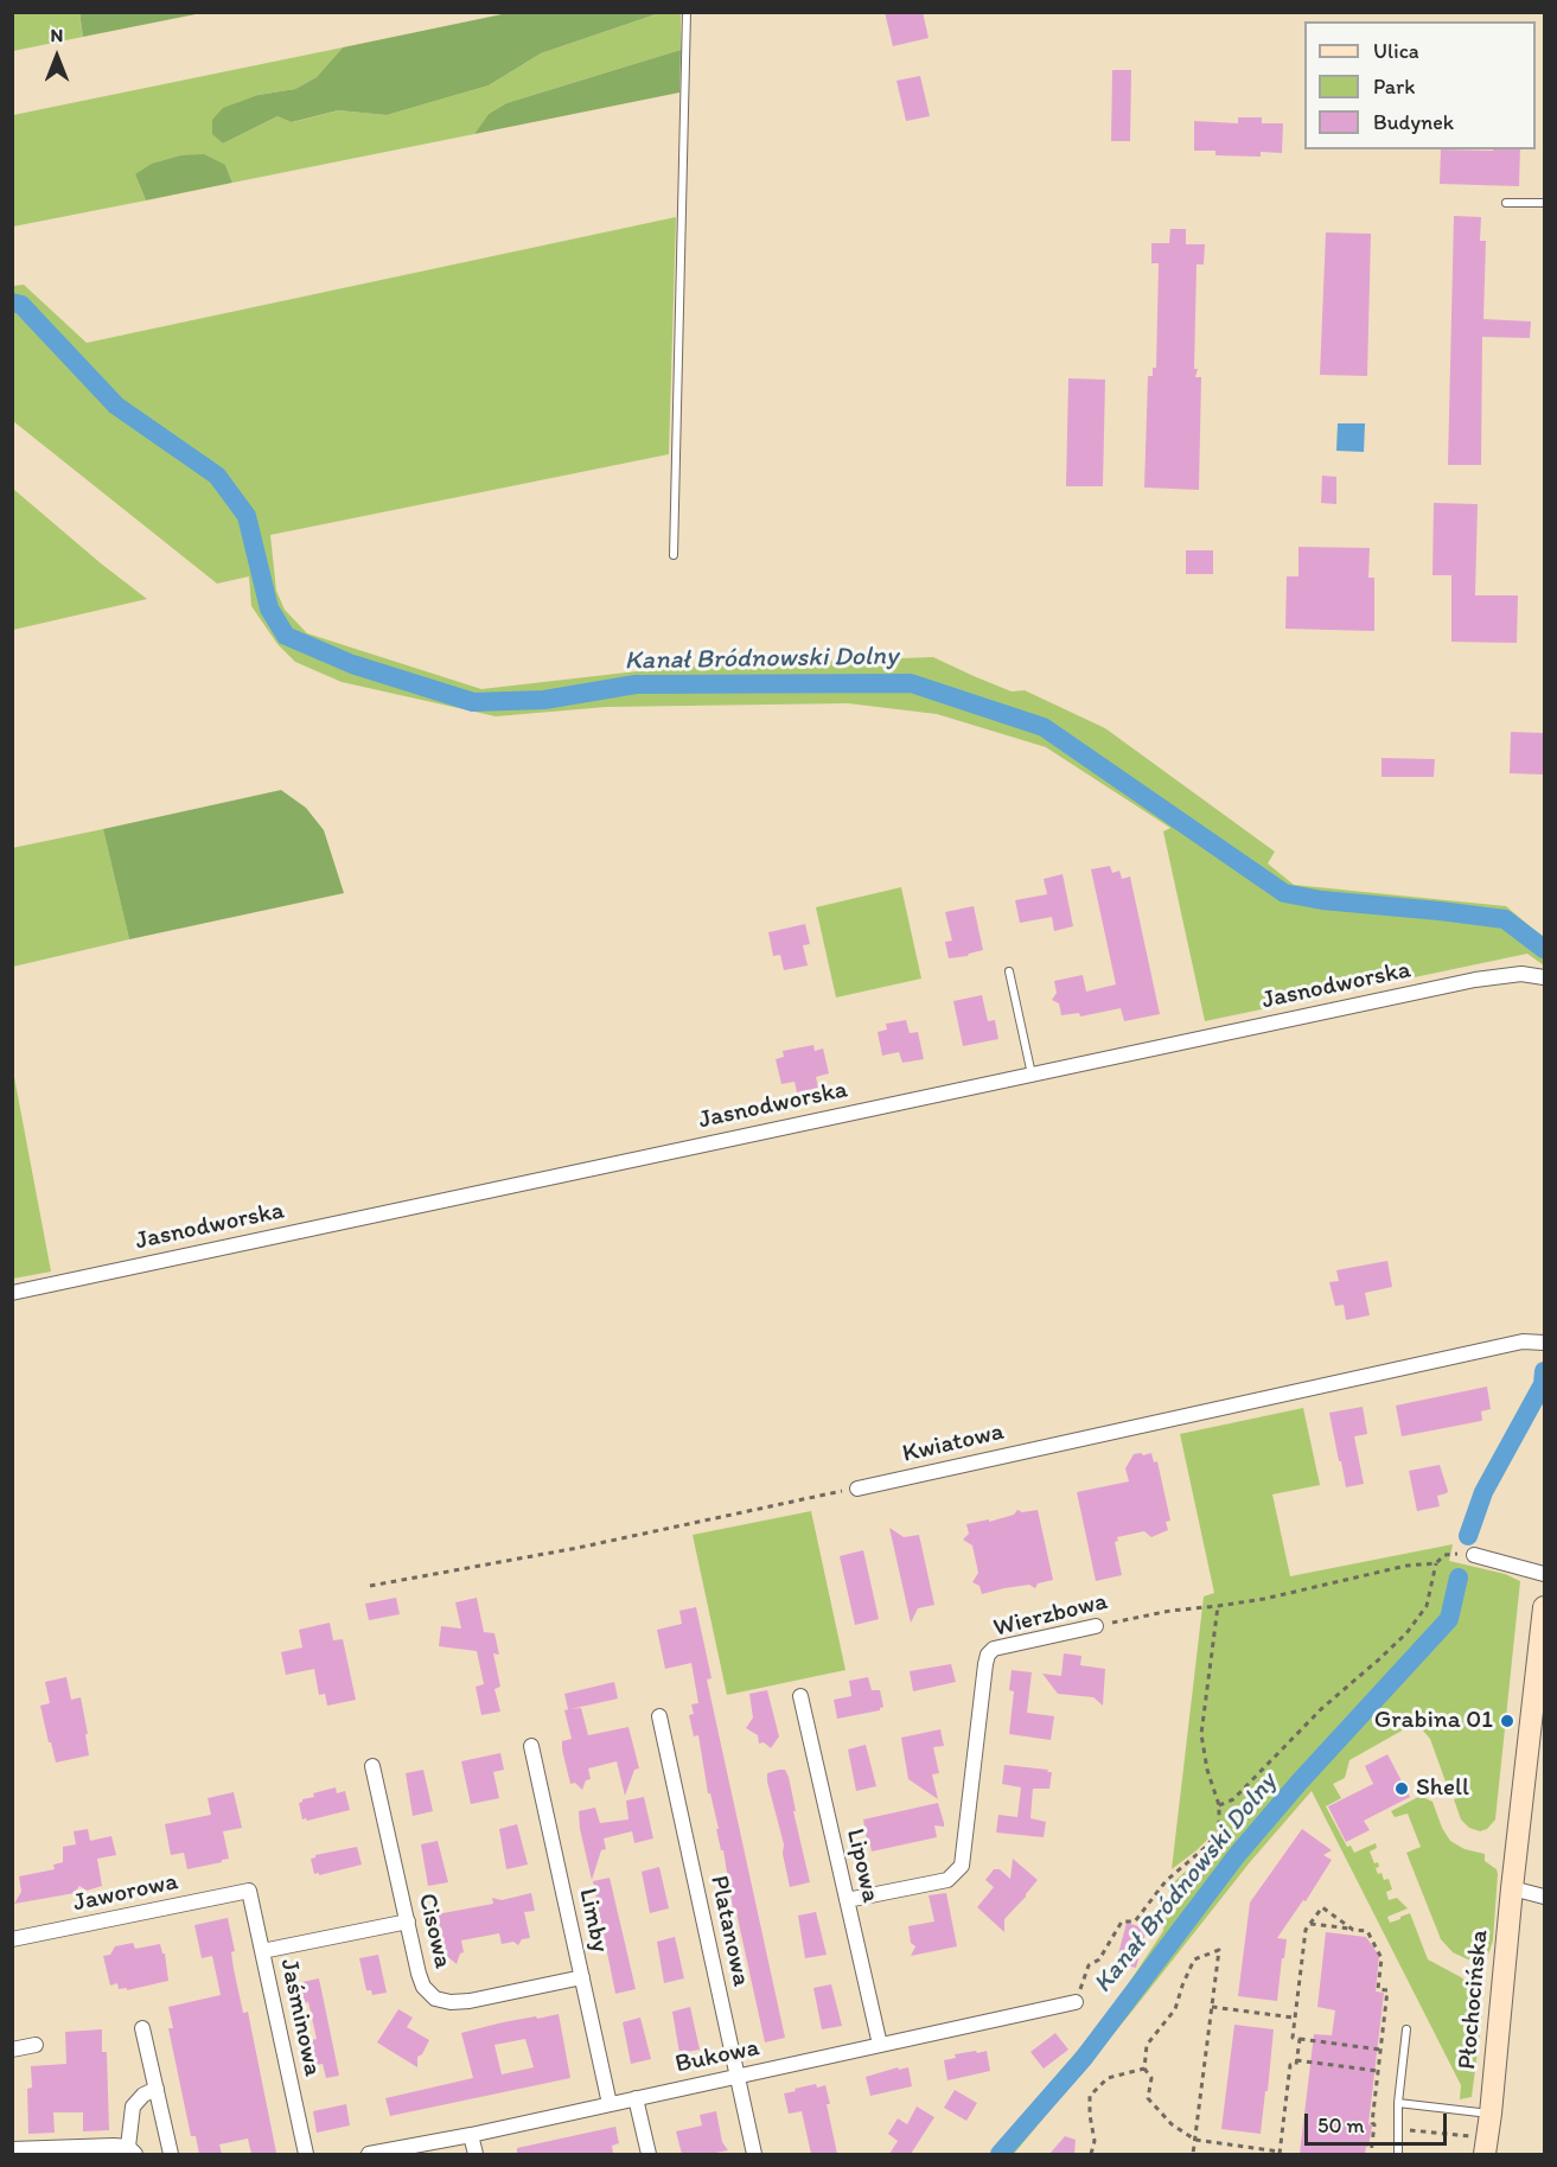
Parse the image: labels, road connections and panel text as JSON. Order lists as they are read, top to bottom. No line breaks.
{"streets":{"main road":["Płochocińska"],"street":["Jasnodworska","Kwiatowa","Wierzbowa","Lipowa","Jaworowa","Limby","Cisowa","Platanowa","Jaśminowa","Bukowa"]},"crossings":[["Wierzbowa","Lipowa"],["Lipowa","Bukowa"],["Jaworowa","Jaśminowa"],["Limby","Cisowa"],["Limby","Bukowa"],["Platanowa","Bukowa"]],"water":["Kanał Bródnowski Dolny"],"places":["Grabina 01","Shell"],"legend":["Ulica","Park","Budynek"],"scale_bar":"50 m","north":"top"}
